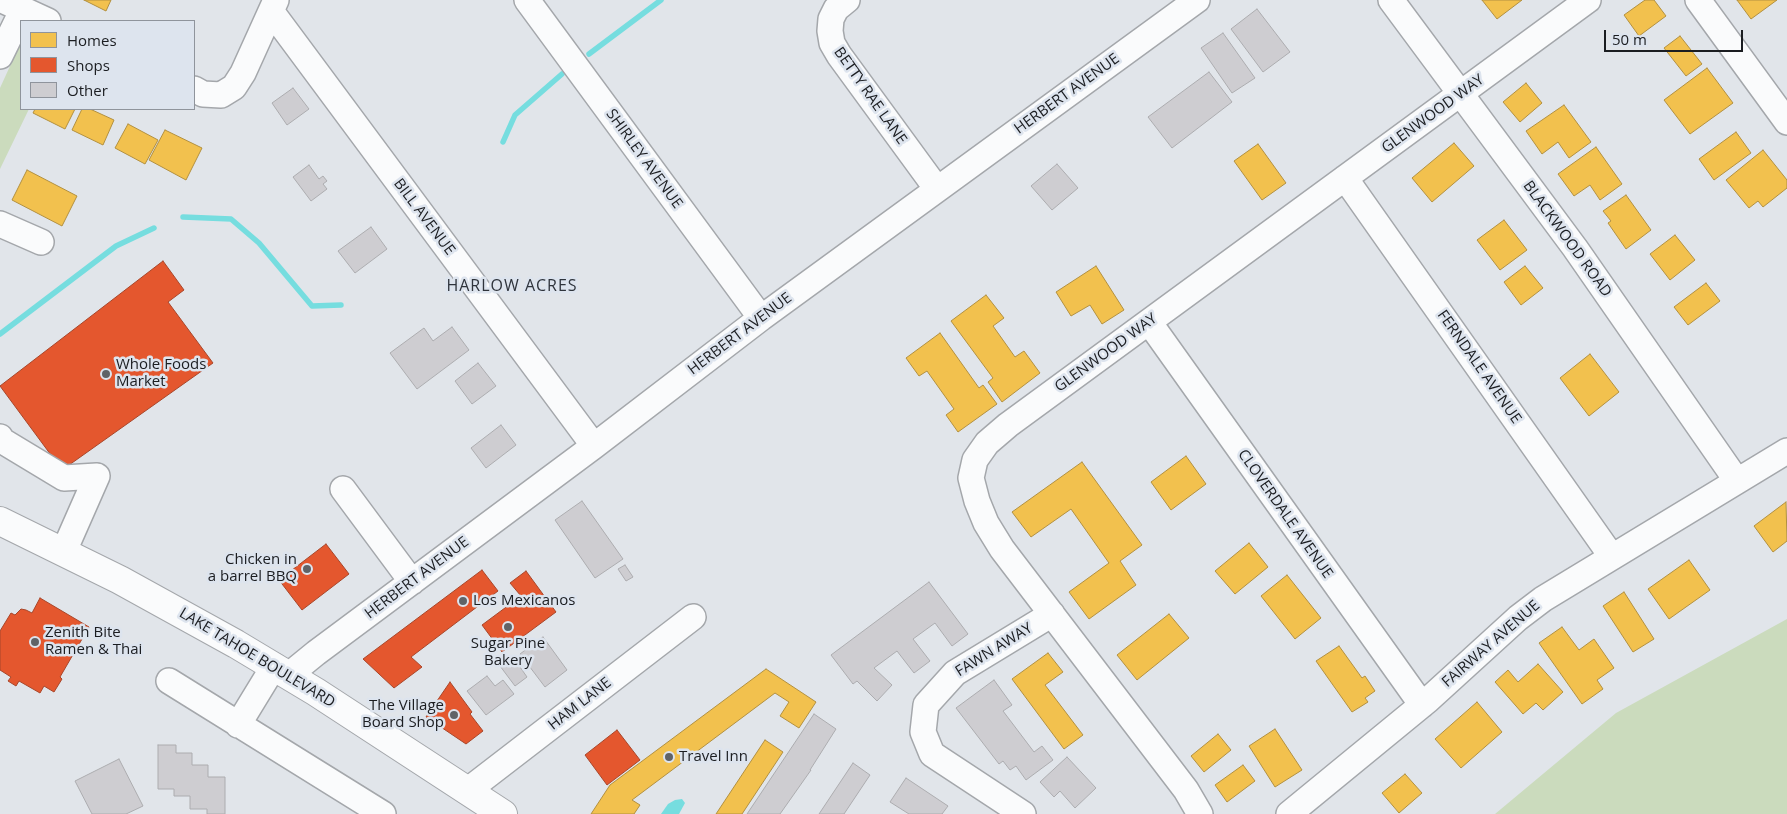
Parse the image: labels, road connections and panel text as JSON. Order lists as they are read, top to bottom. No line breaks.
{"streets":{"highway":["LAKE TAHOE BOULEVARD"],"street":["HERBERT AVENUE","BETTY RAE LANE","GLENWOOD WAY","SHIRLEY AVENUE","BILL AVENUE","BLACKWOOD ROAD","FERNDALE AVENUE","CLOVERDALE AVENUE","FAIRWAY AVENUE","FAWN AWAY","HAM LANE"]},"crossings":[["HERBERT AVENUE","BETTY RAE LANE"],["HERBERT AVENUE","SHIRLEY AVENUE"],["HERBERT AVENUE","BILL AVENUE"],["HERBERT AVENUE","LAKE TAHOE BOULEVARD"],["GLENWOOD WAY","BLACKWOOD ROAD"],["GLENWOOD WAY","FERNDALE AVENUE"],["GLENWOOD WAY","CLOVERDALE AVENUE"],["GLENWOOD WAY","FAWN AWAY"],["BLACKWOOD ROAD","FAIRWAY AVENUE"],["FERNDALE AVENUE","FAIRWAY AVENUE"],["CLOVERDALE AVENUE","FAIRWAY AVENUE"],["LAKE TAHOE BOULEVARD","HAM LANE"]],"districts":["HARLOW ACRES"],"places":["Whole Foods Market","Chicken in a barrel BBQ","Los Mexicanos","Sugar Pine Bakery","Zenith Bite Ramen & Thai","The Village Board Shop","Travel Inn"],"legend":["Homes","Shops","Other"],"scale_bar":"50 m"}
